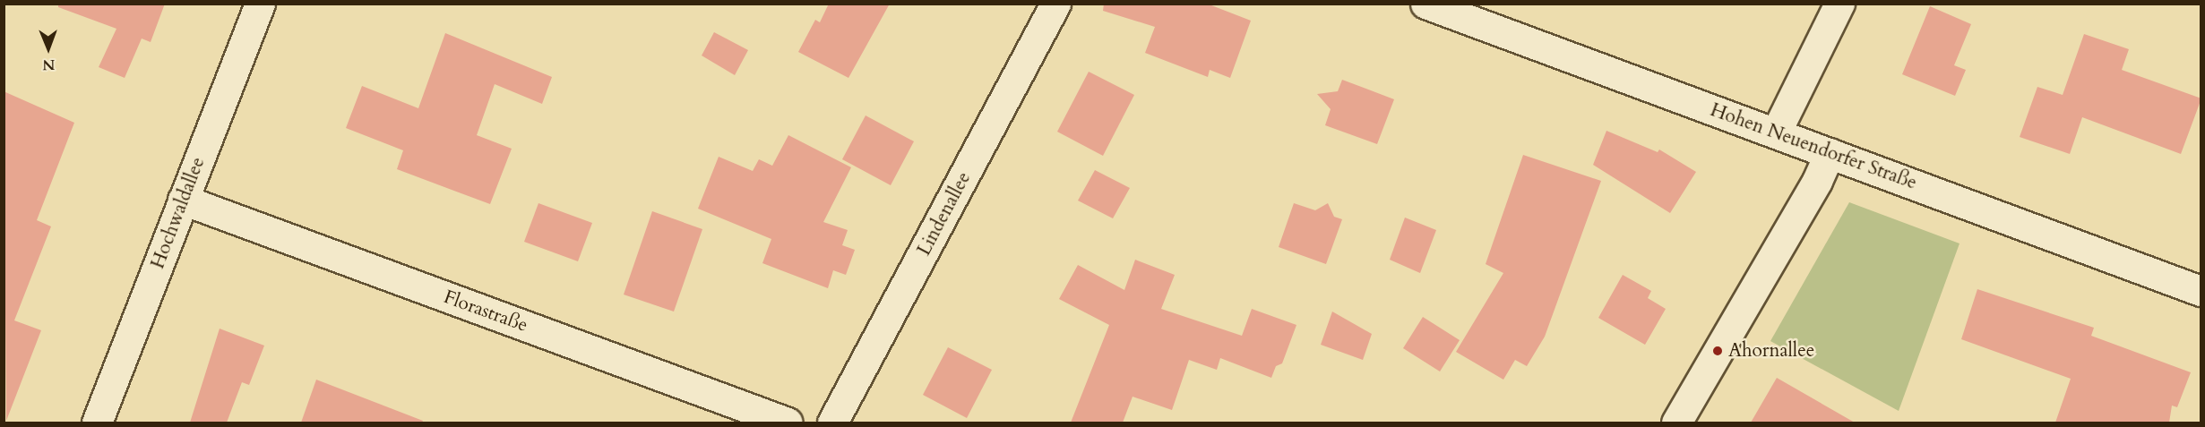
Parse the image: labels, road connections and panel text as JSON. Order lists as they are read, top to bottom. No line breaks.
{"streets":{"street":["Hohen Neuendorfer Straße","Hochwaldallee","Lindenallee","Florastraße"]},"crossings":[["Hochwaldallee","Florastraße"]],"places":["Ahornallee"],"north":"bottom"}
